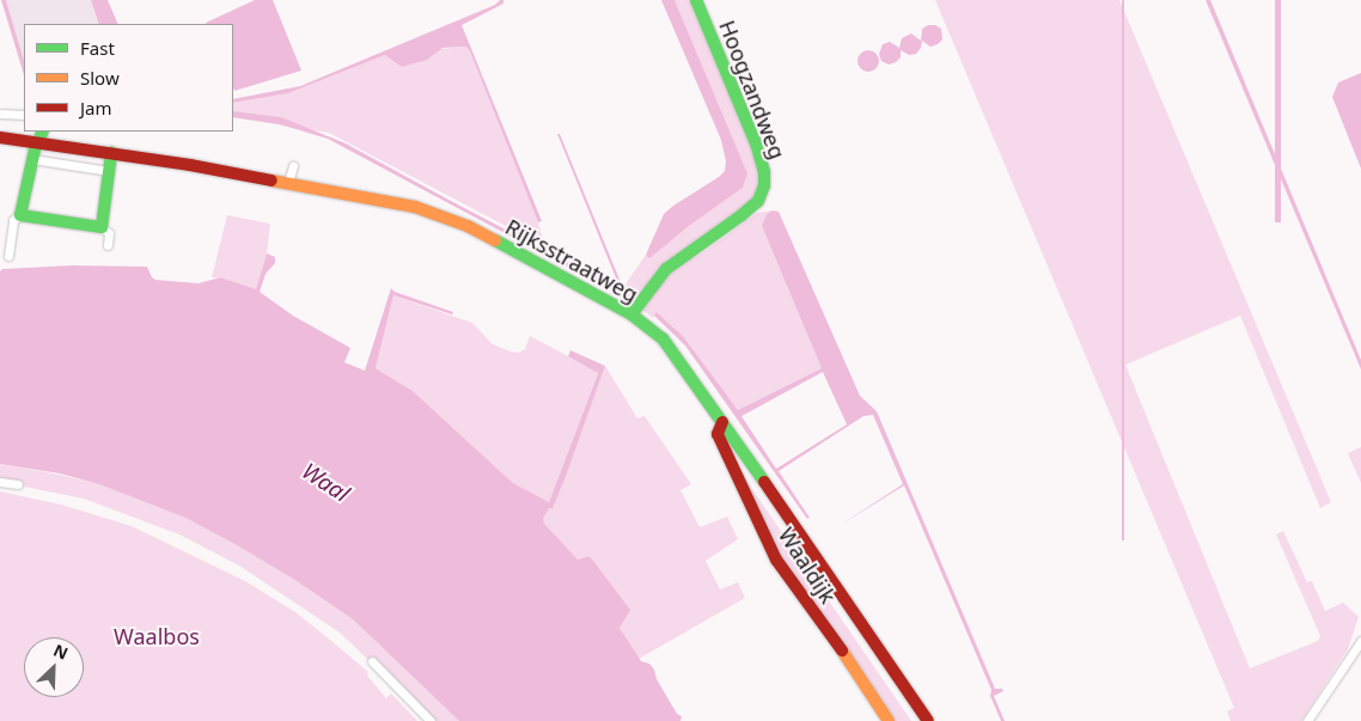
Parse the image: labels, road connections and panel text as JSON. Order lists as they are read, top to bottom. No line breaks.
{"streets":{"street":["Hoogzandweg","Rijksstraatweg","Waaldijk"]},"crossings":[["Hoogzandweg","Rijksstraatweg"],["Rijksstraatweg","Waaldijk"]],"water":["Waal"],"parks":["Waalbos"],"legend":["Fast","Slow","Jam"],"north":"top right"}
